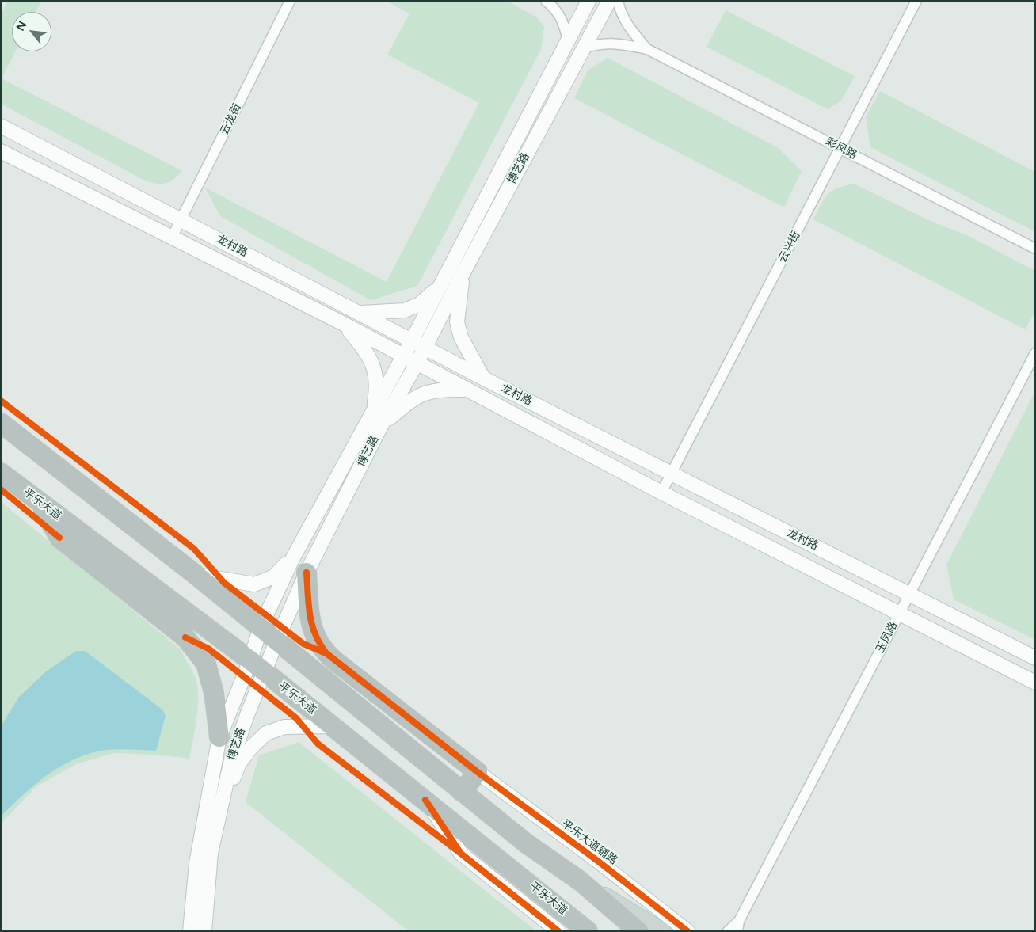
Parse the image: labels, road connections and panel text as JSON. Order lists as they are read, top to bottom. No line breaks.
{"streets":{"highway":["平乐大道"],"street":["云龙街","彩凤路","博艺路","龙村路","云兴街","玉凤路","平乐大道辅路"]},"crossings":[["云龙街","龙村路"],["彩凤路","博艺路"],["彩凤路","云兴街"],["博艺路","龙村路"],["博艺路","平乐大道"],["龙村路","云兴街"],["龙村路","玉凤路"]],"north":"top left"}
